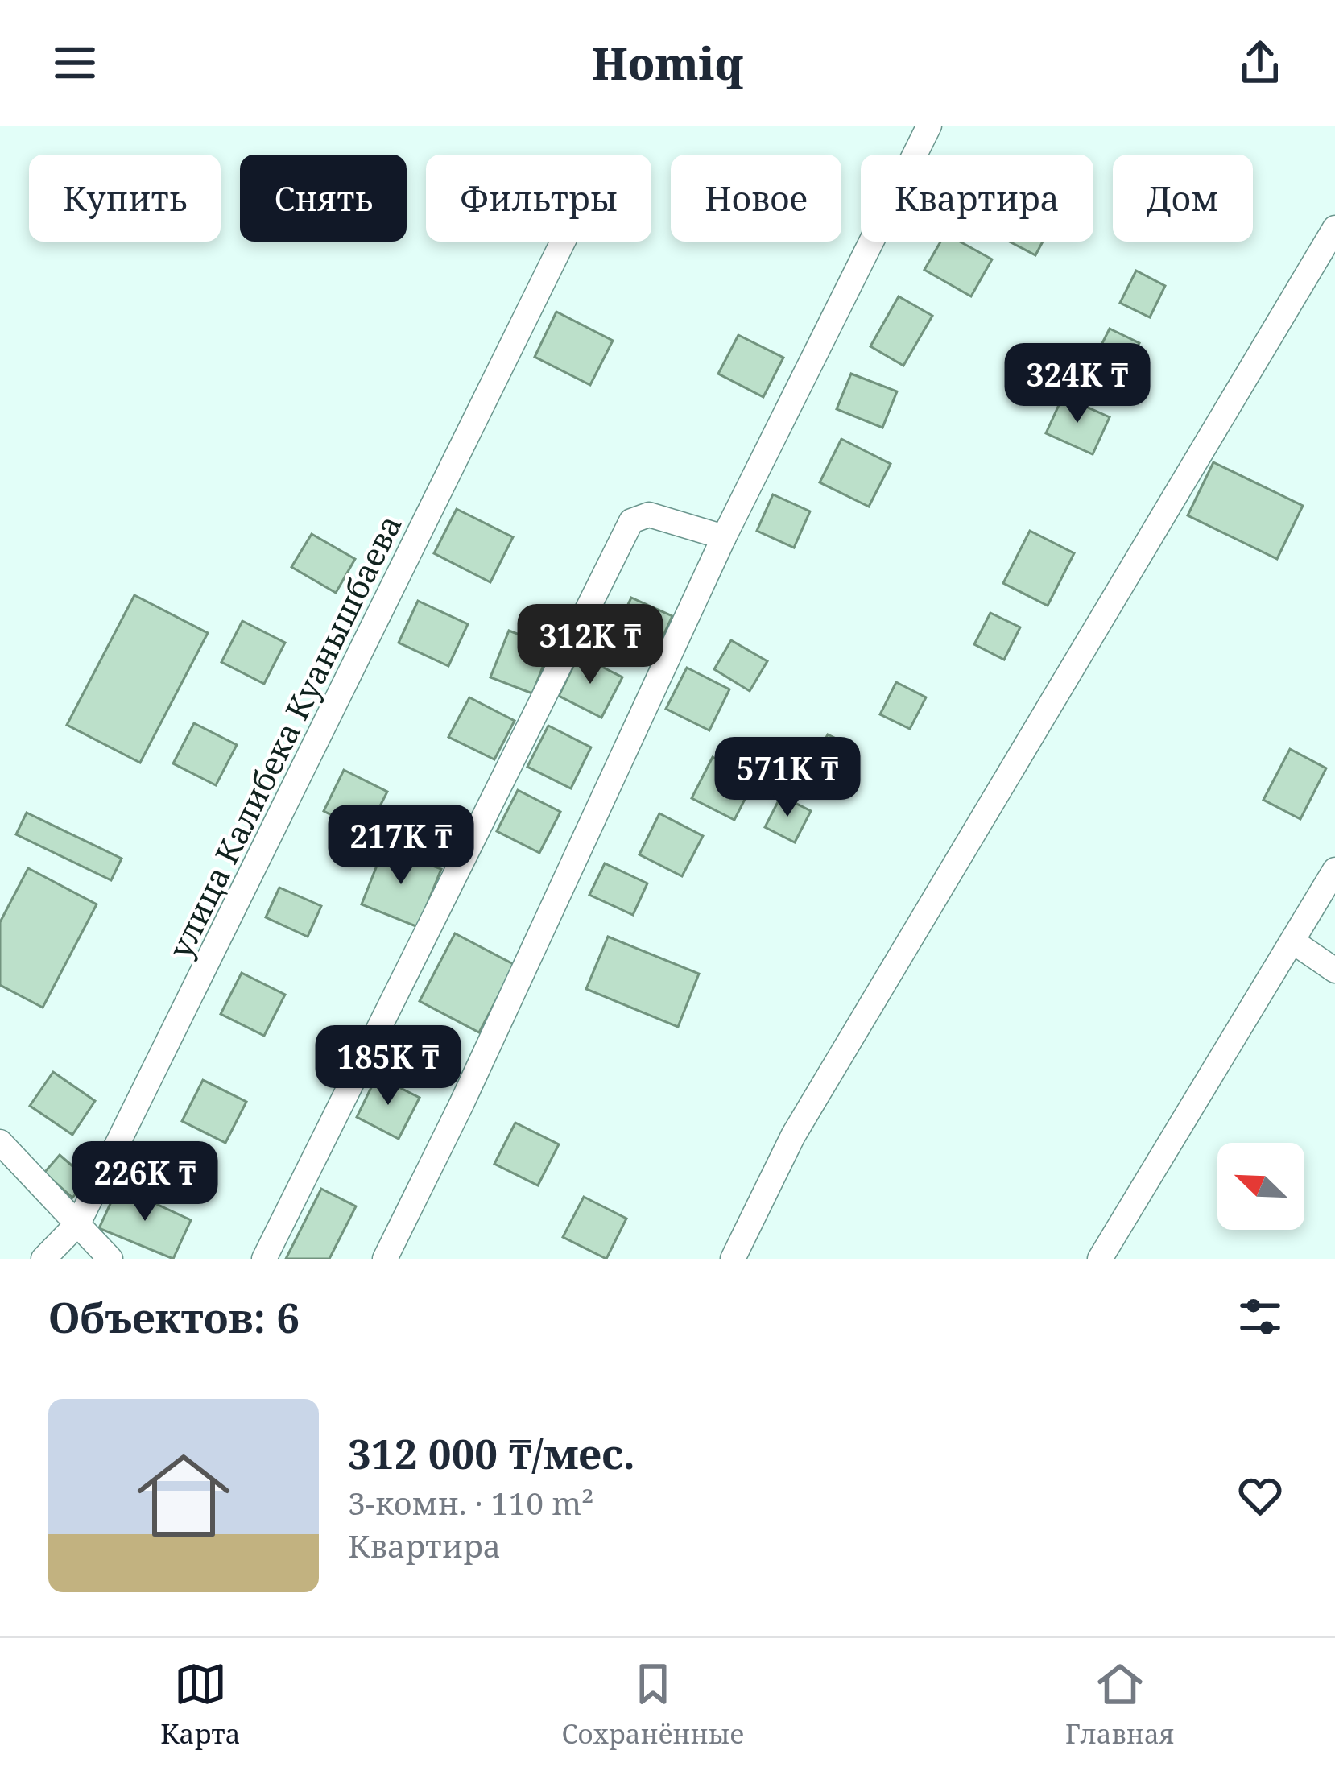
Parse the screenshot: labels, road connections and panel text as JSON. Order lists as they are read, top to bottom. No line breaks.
{"streets":{"street":["улица Калибека Куанышбаева"]},"north":"top left","page":{"header":"Homiq","chip":["Купить","Снять","Фильтры","Новое","Квартира","Дом"],"price":["324K ₸","312K ₸","571K ₸","217K ₸","185K ₸","226K ₸"],"heading":"Объектов: 6","list":[{"name":"312 000 ₸/мес.","note":"3-комн. · 110 m² · Квартира"}],"tabs":["Карта","Сохранённые","Главная"]}}
